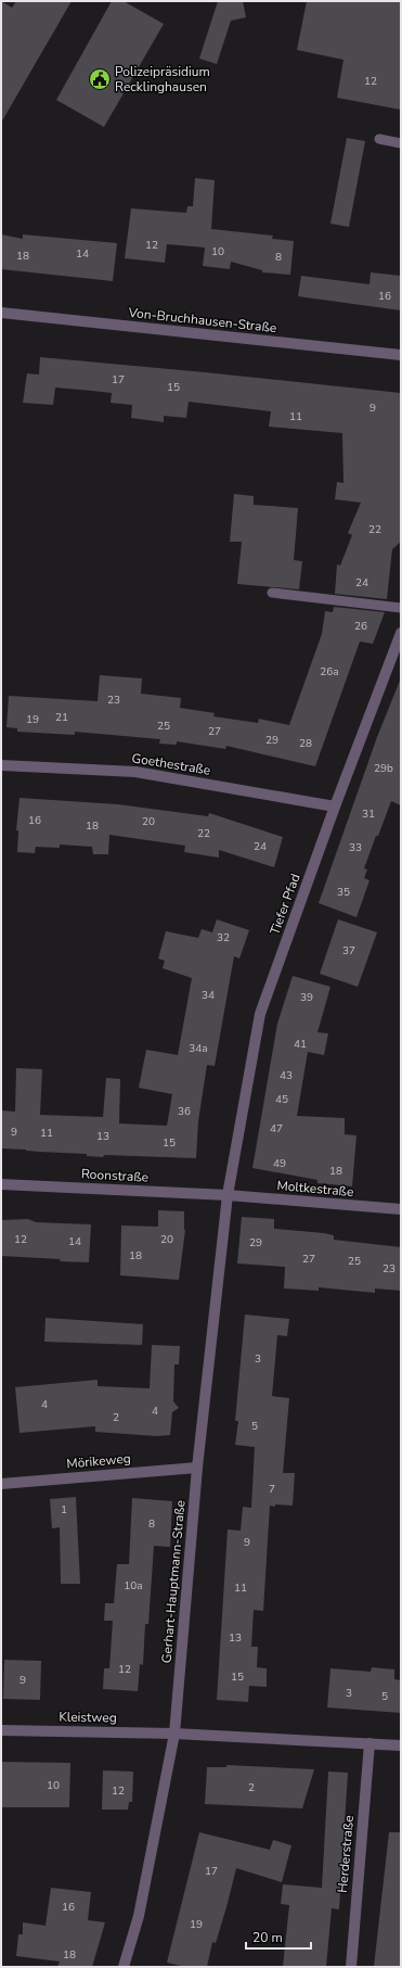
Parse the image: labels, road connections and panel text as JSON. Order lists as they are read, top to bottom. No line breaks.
{"streets":{"street":["Von-Bruchhausen-Straße","Goethestraße","Tiefer Pfad","Roonstraße","Moltkestraße","Mörikeweg","Gerhart-Hauptmann-Straße","Kleistweg","Herderstraße"]},"crossings":[["Goethestraße","Tiefer Pfad"],["Tiefer Pfad","Roonstraße"],["Tiefer Pfad","Moltkestraße"],["Tiefer Pfad","Gerhart-Hauptmann-Straße"],["Roonstraße","Moltkestraße"],["Roonstraße","Gerhart-Hauptmann-Straße"],["Moltkestraße","Gerhart-Hauptmann-Straße"],["Mörikeweg","Gerhart-Hauptmann-Straße"],["Gerhart-Hauptmann-Straße","Kleistweg"]],"places":{"public building":["Polizeipräsidium Recklinghausen"]},"house_numbers":["12","12","10","14","18","8","16","17","15","9","11","22","24","26","26a","23","21","19","25","27","29","28","29b","31","16","20","18","22","24","33","35","32","37","34","39","41","34a","43","45","36","47","9","11","13","15","49","18","12","20","14","29","18","27","25","23","3","4","4","2","5","7","1","8","9","10a","11","13","12","15","9","3","5","10","2","12","17","16","19","18"],"scale_bar":"20 m"}
